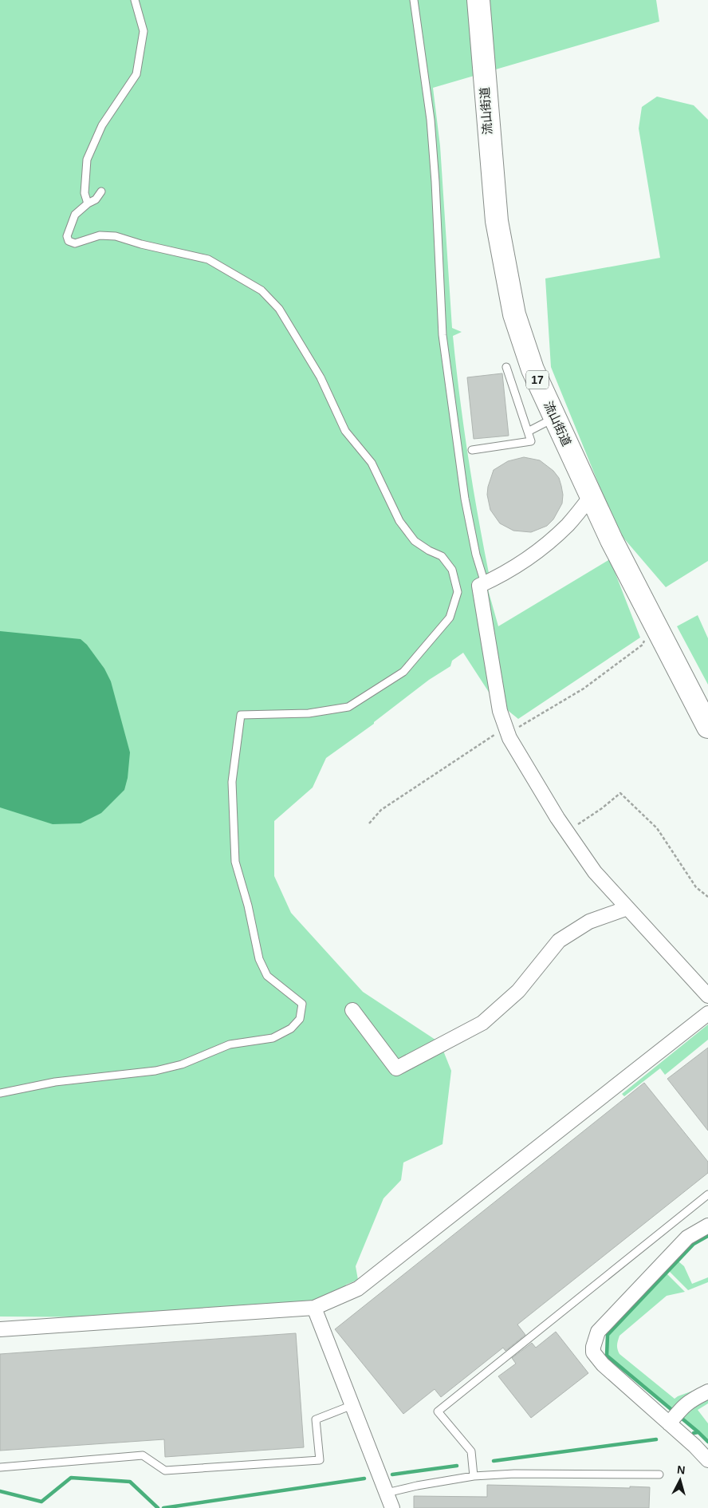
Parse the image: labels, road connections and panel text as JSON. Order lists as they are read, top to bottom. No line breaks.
{"streets":{"main road":["流山街道","17"]},"north":"top"}
